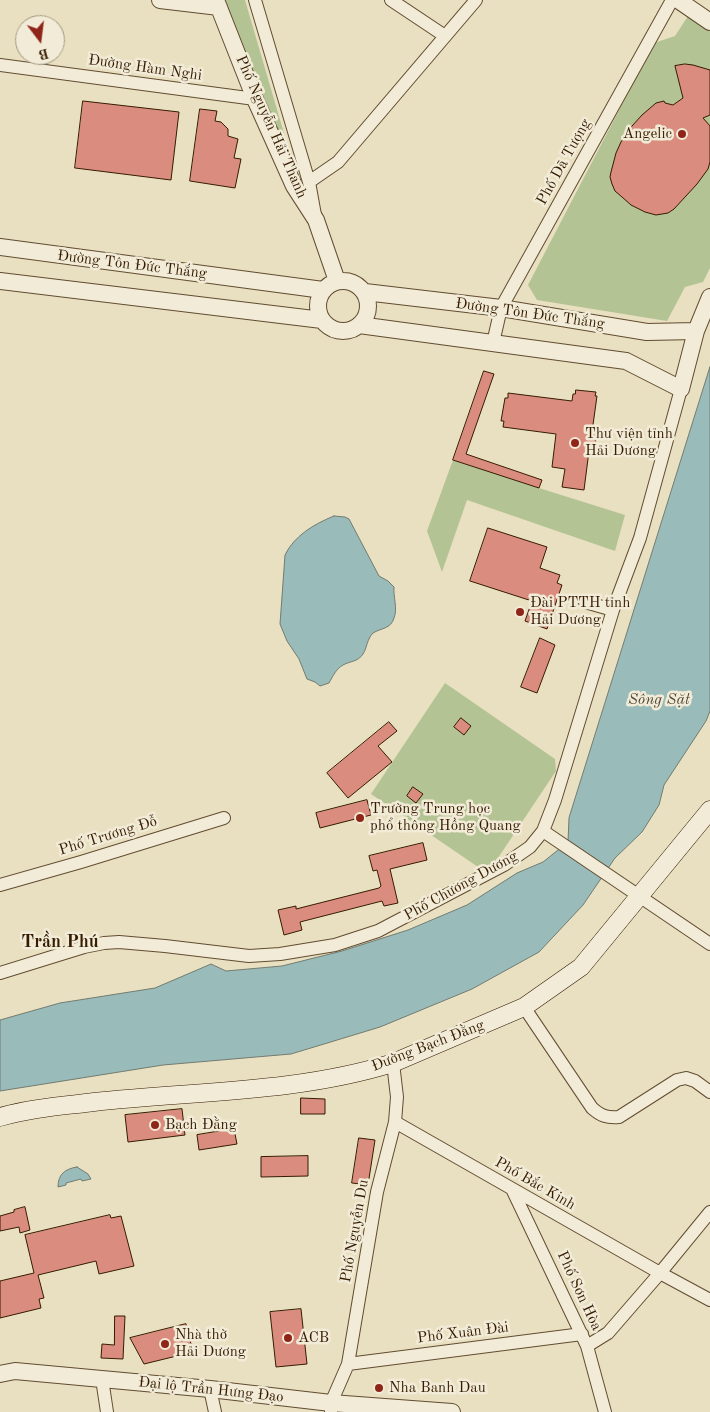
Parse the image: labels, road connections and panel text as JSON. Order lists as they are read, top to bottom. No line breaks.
{"streets":{"main road":["Đường Bạch Đằng"],"street":["Đường Hàm Nghi","Phố Nguyễn Hải Thanh","Phố Dã Tượng","Đường Tôn Đức Thắng","Phố Trương Đỗ","Phố Chương Dương","Phố Bắc Kinh","Phố Nguyễn Du","Phố Sơn Hòa","Phố Xuân Đài","Đại lộ Trần Hưng Đạo"]},"crossings":[["Đường Hàm Nghi","Phố Nguyễn Hải Thanh"],["Phố Nguyễn Hải Thanh","Đường Tôn Đức Thắng"],["Phố Dã Tượng","Đường Tôn Đức Thắng"],["Đường Tôn Đức Thắng","Phố Chương Dương"],["Đường Bạch Đằng","Phố Nguyễn Du"],["Phố Bắc Kinh","Phố Nguyễn Du"],["Phố Bắc Kinh","Phố Sơn Hòa"],["Phố Nguyễn Du","Phố Xuân Đài"],["Phố Nguyễn Du","Đại lộ Trần Hưng Đạo"],["Phố Sơn Hòa","Phố Xuân Đài"]],"districts":["Trần Phú"],"water":["Sông Sặt"],"places":["Angelic","Thư viện tỉnh Hải Dương","Đài PTTH tỉnh Hải Dương","Trường Trung học phổ thông Hồng Quang","Bạch Đằng","ACB","Nhà thờ Hải Dương","Nha Banh Dau"],"north":"bottom"}
